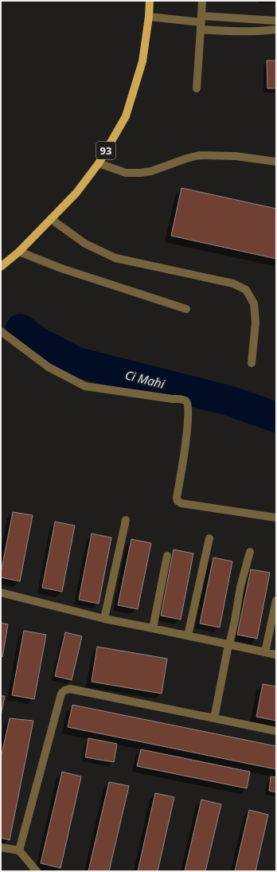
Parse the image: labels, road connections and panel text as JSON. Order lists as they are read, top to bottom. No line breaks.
{"streets":{"main road":["93"]},"water":["Ci Mahi"]}
